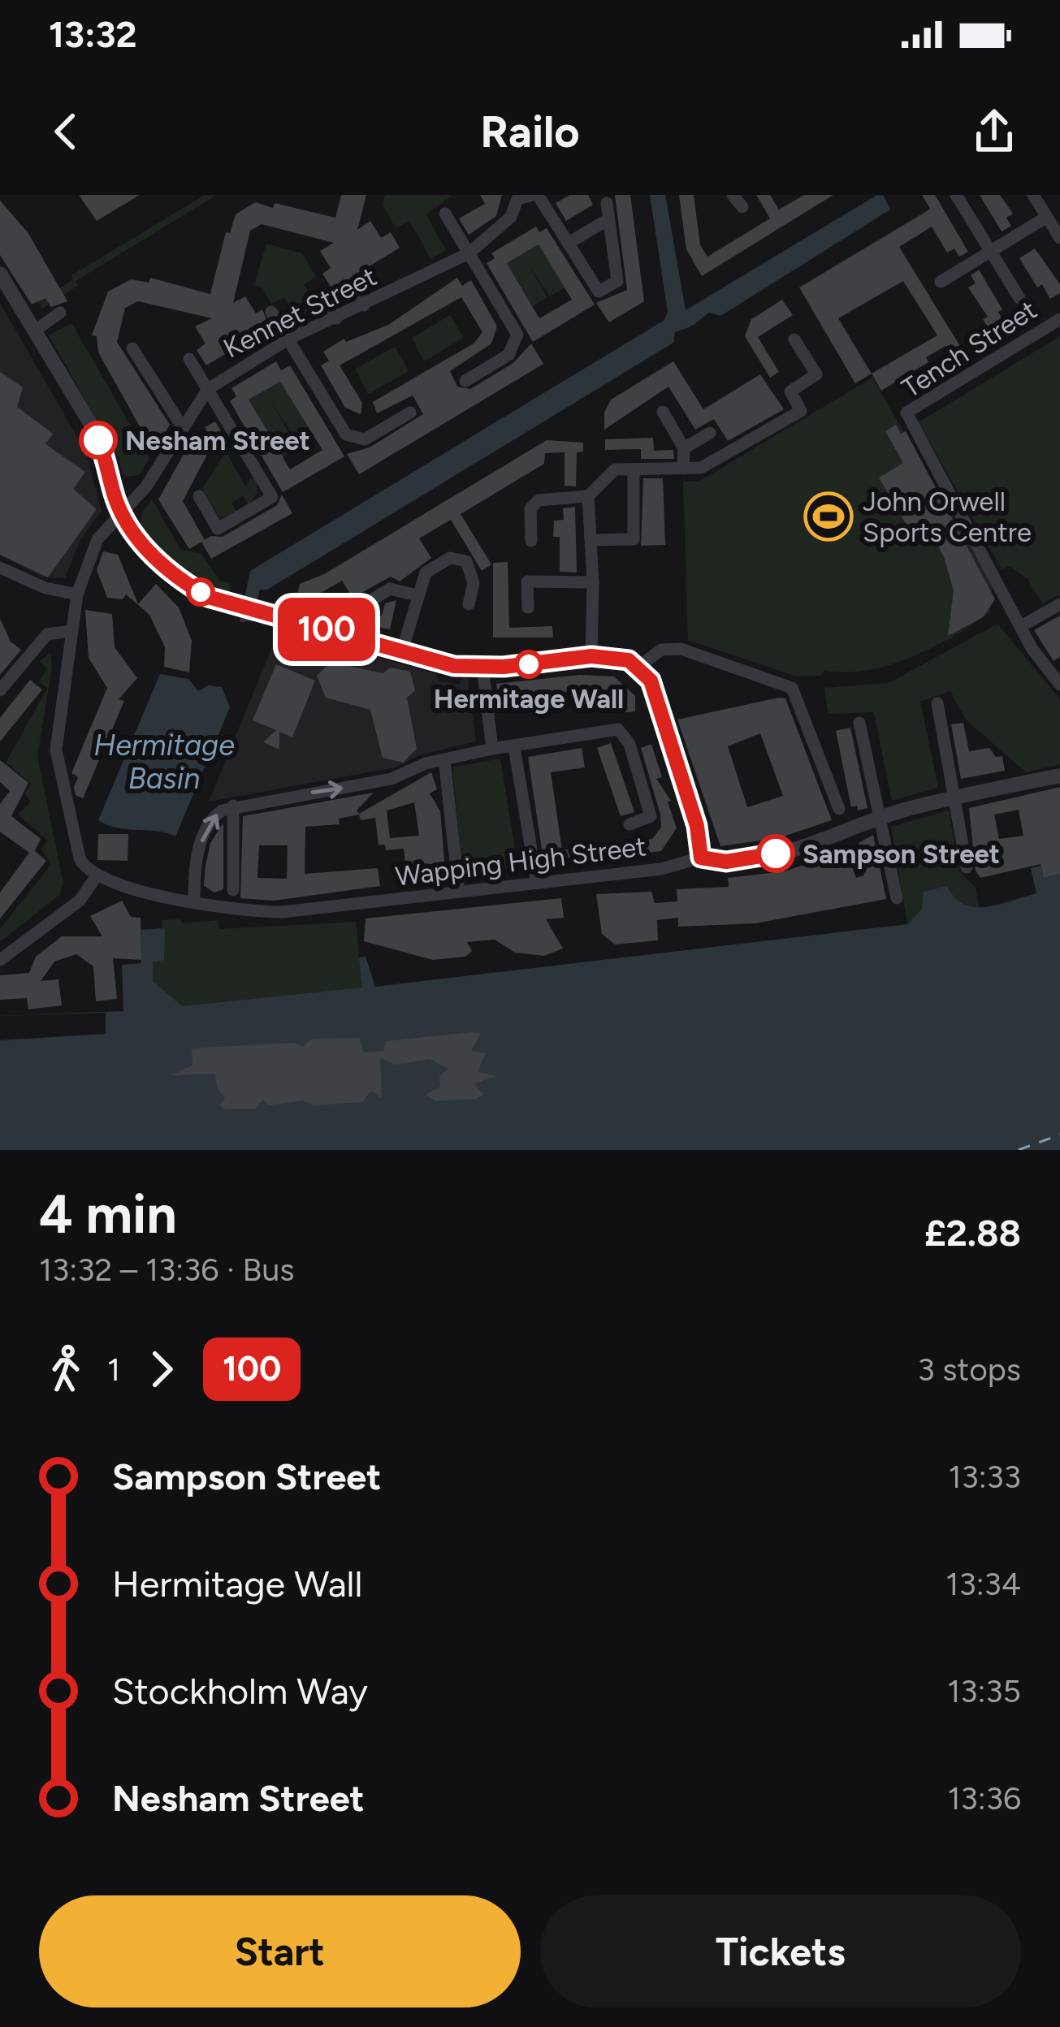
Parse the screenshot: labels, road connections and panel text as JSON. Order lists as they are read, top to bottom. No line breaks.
{"streets":{"street":["Kennet Street","Tench Street","Wapping High Street"]},"crossings":[["Kennet Street","Wapping High Street"]],"water":["Hermitage Basin"],"places":{"other":["Nesham Street","Hermitage Wall","Sampson Street"],"sports":["John Orwell Sports Centre"]},"lines":["bus line 100"],"page":{"status":"13:32","header":"Railo","on_map":"100","heading":["4 min","13:32 – 13:36 · Bus","£2.88"],"legs":["1","100","3 stops"],"list":[{"name":"Sampson Street","value":"13:33"},{"name":"Hermitage Wall","value":"13:34"},{"name":"Stockholm Way","value":"13:35"},{"name":"Nesham Street","value":"13:36"}],"buttons":["Start","Tickets"]}}
